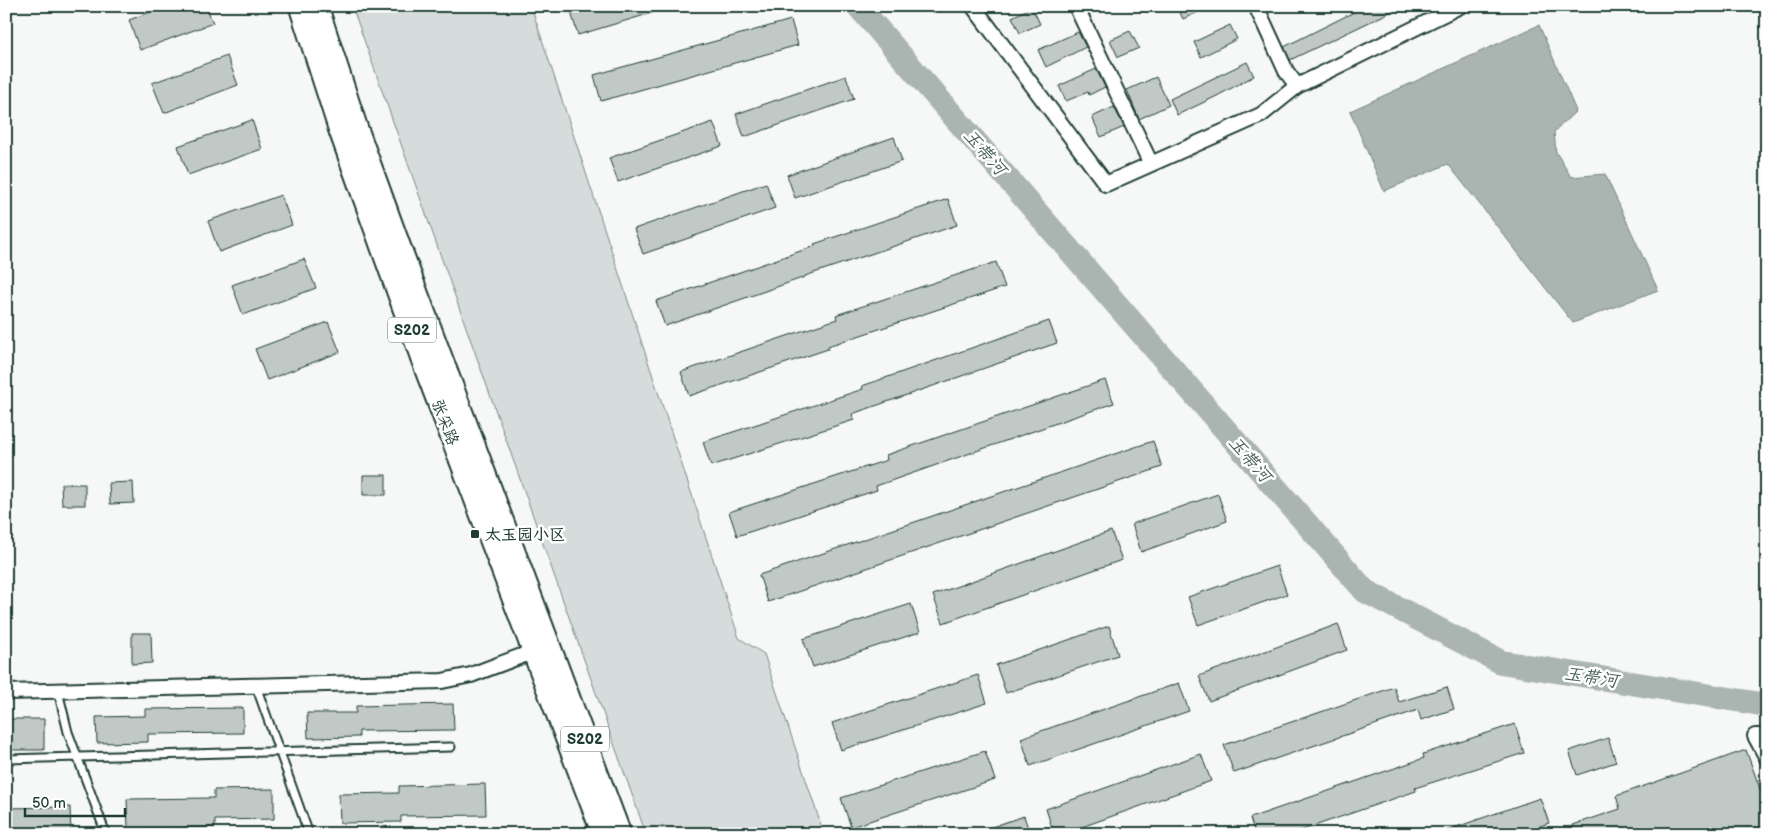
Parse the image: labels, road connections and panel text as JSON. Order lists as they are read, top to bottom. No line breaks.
{"streets":{"main road":["S202","张采路"]},"water":["玉带河"],"places":{"transit":["太玉园小区"]},"scale_bar":"50 m"}
